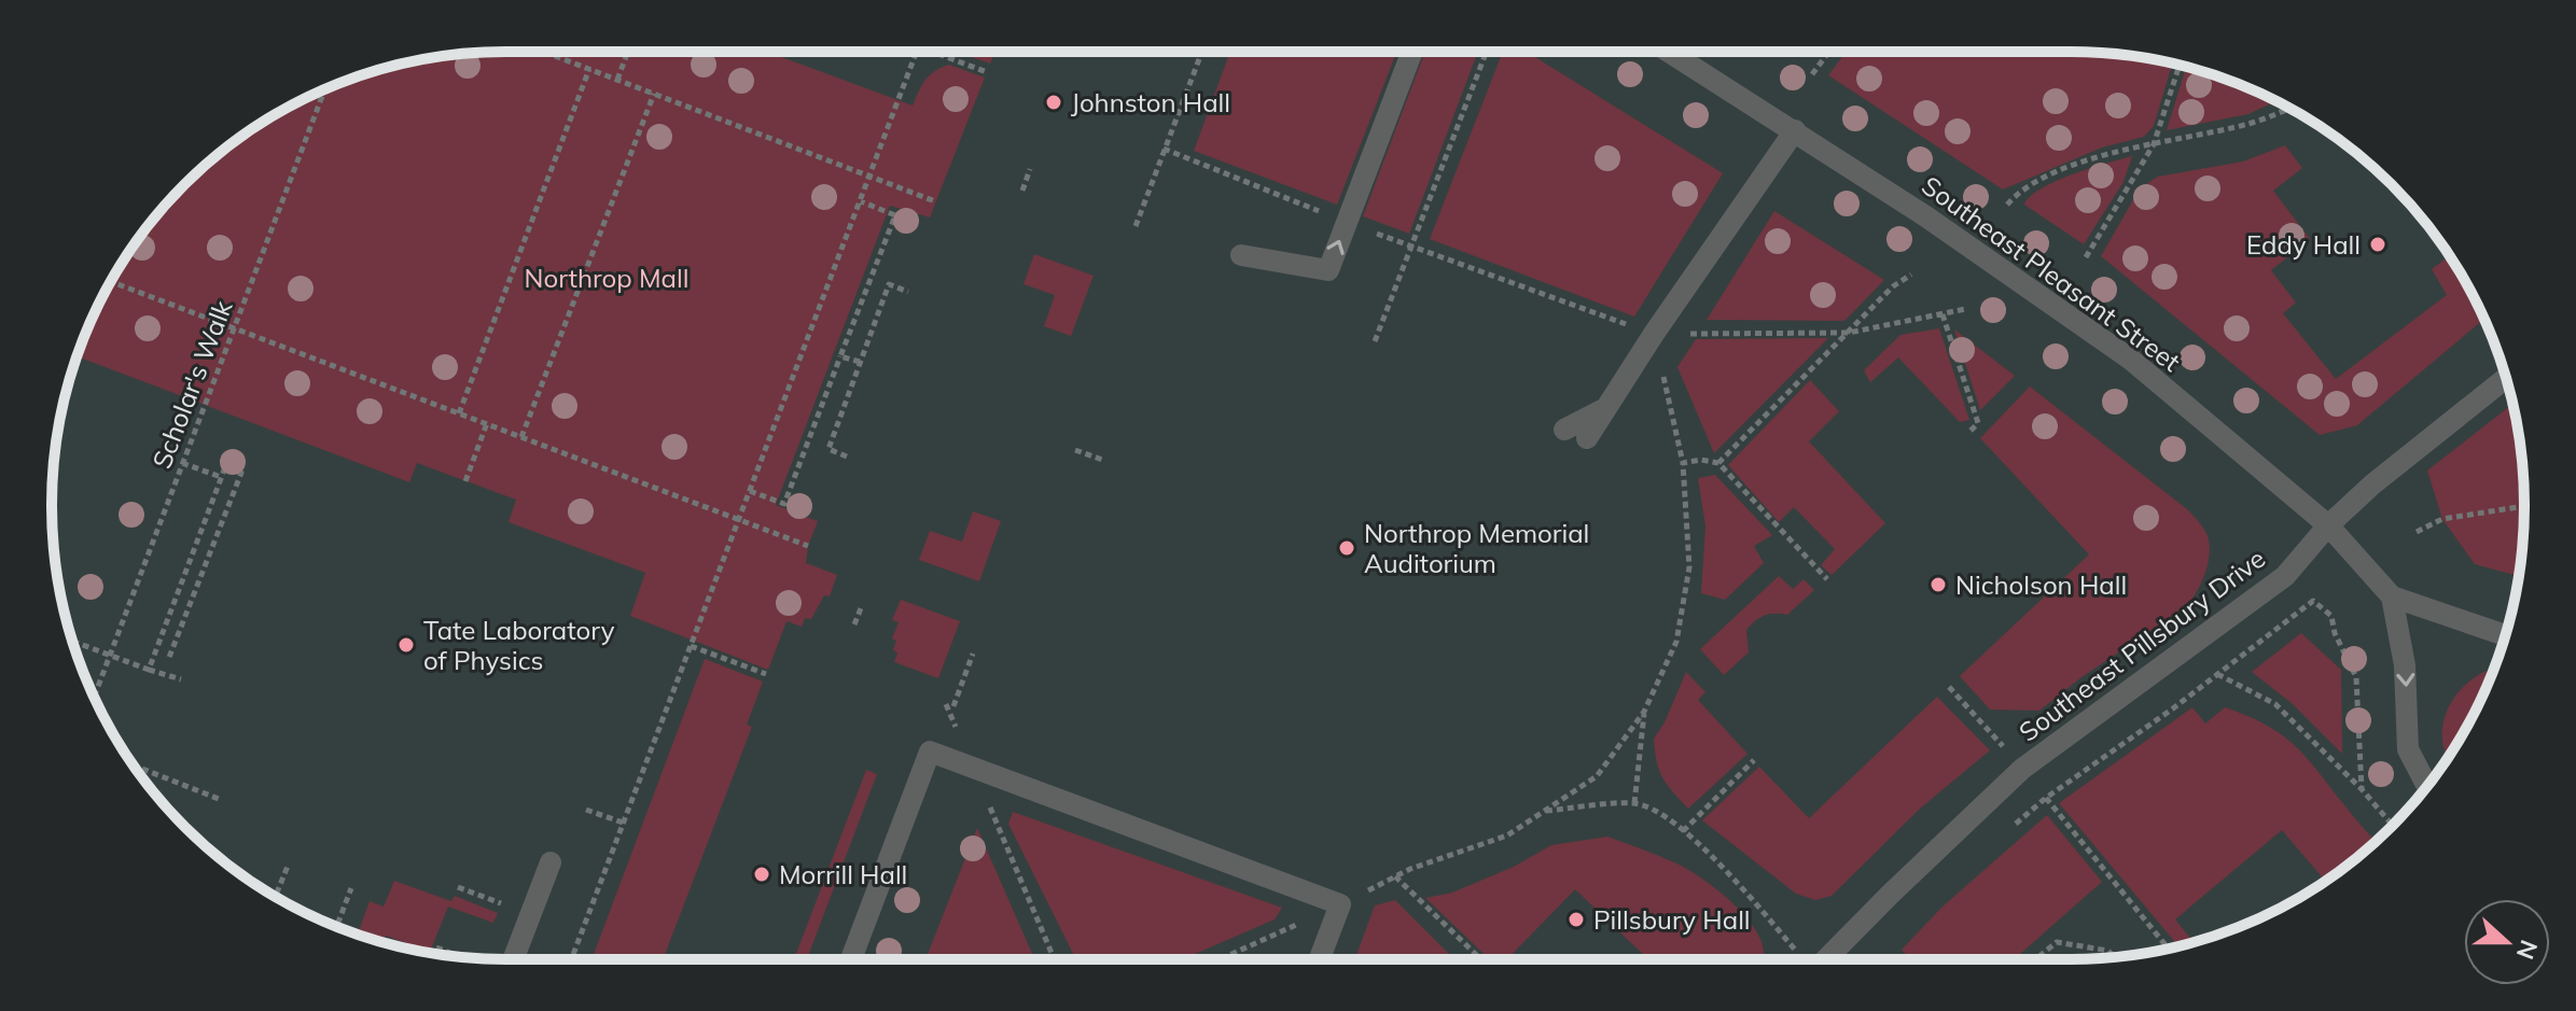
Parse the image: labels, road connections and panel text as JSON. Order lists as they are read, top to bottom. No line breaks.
{"streets":{"street":["Southeast Pleasant Street","Southeast Pillsbury Drive"],"path":["Scholar's Walk"]},"crossings":[["Southeast Pleasant Street","Southeast Pillsbury Drive"]],"parks":["Northrop Mall"],"places":["Johnston Hall","Eddy Hall","Northrop Memorial Auditorium","Nicholson Hall","Tate Laboratory of Physics","Morrill Hall","Pillsbury Hall"],"north":"right"}
